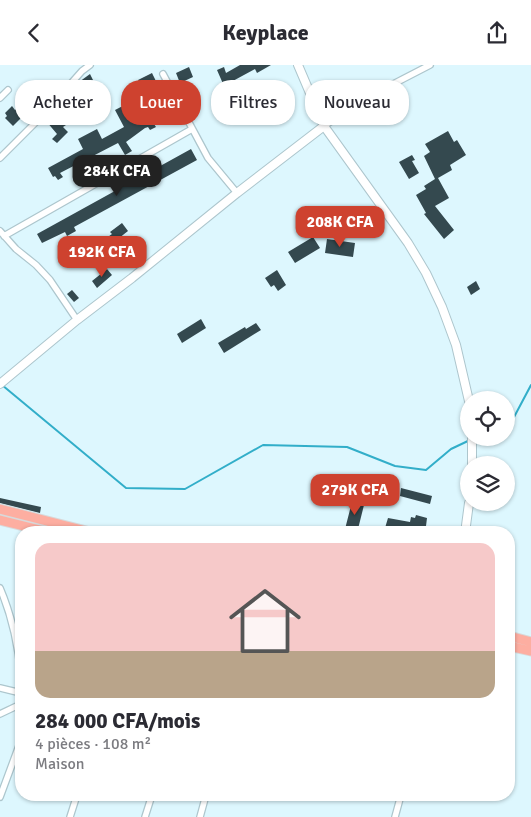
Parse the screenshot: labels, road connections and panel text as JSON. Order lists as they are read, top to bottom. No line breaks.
{"page":{"header":"Keyplace","chip":["Acheter","Louer","Filtres","Nouveau"],"price":["284K CFA","208K CFA","192K CFA","279K CFA"],"list":[{"name":"284 000 CFA/mois","note":"4 pièces · 108 m² · Maison"}]}}
